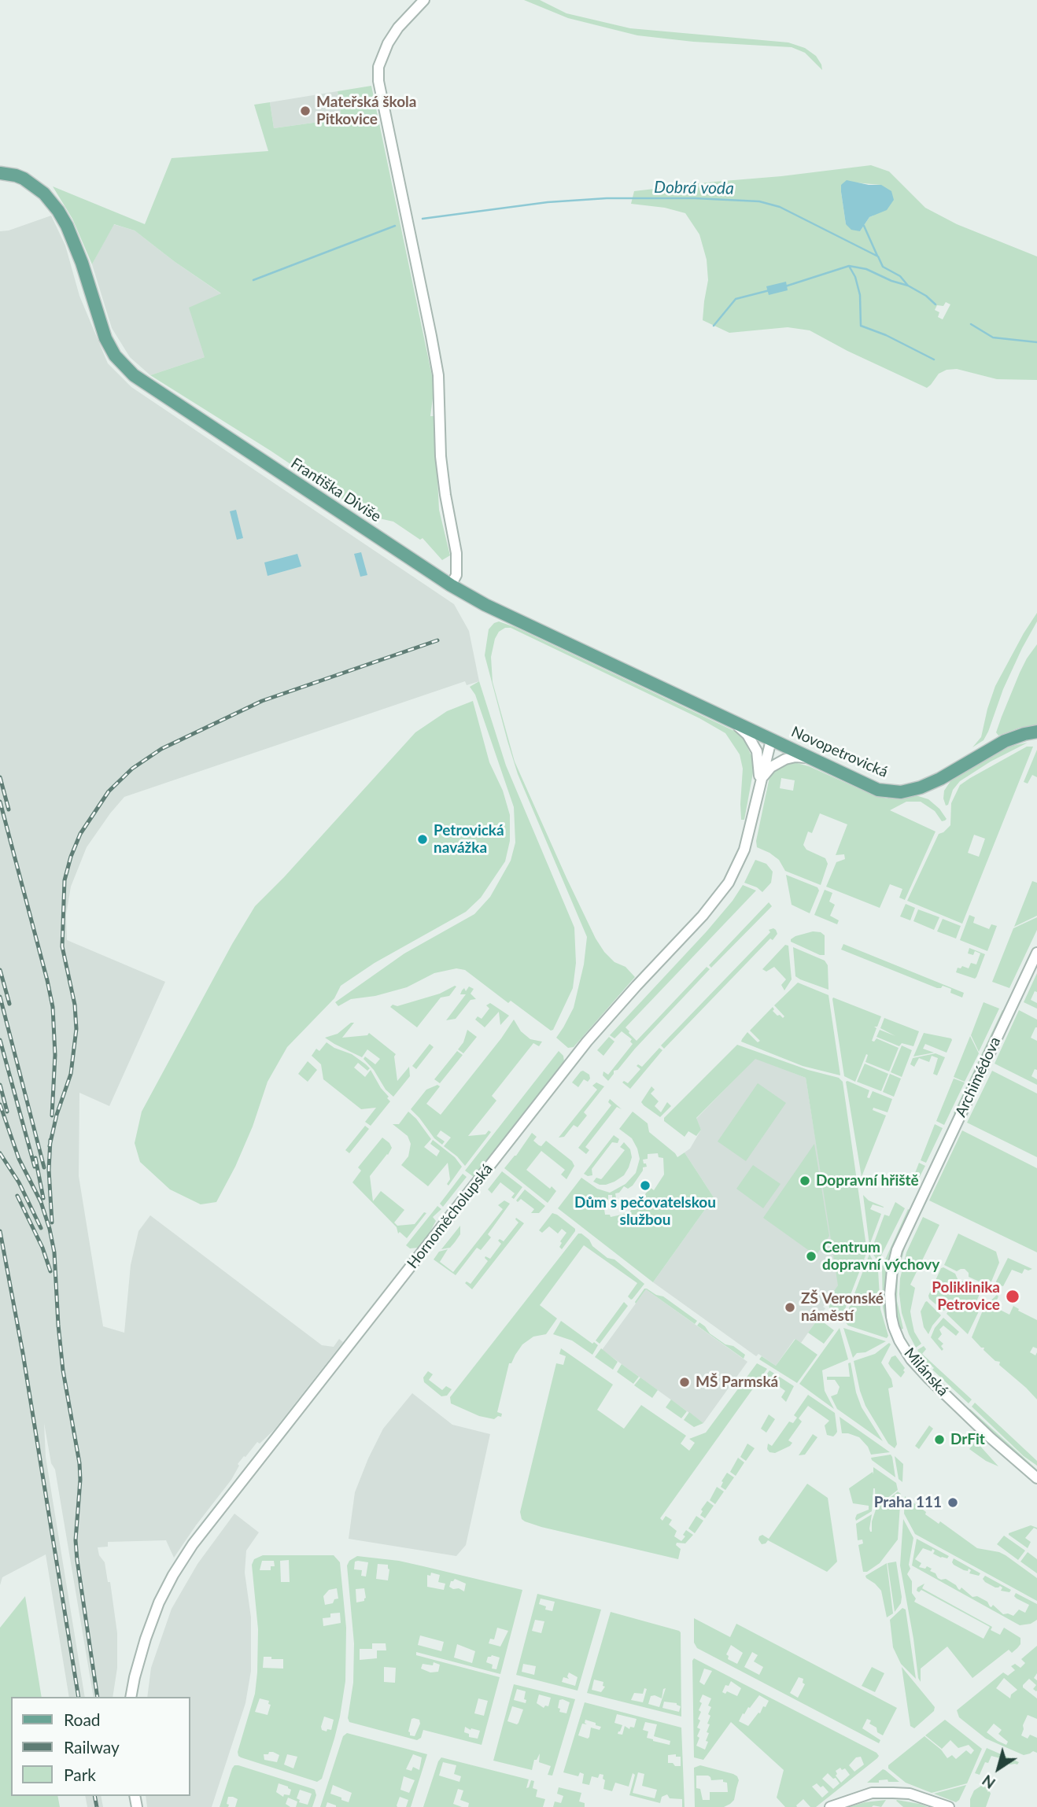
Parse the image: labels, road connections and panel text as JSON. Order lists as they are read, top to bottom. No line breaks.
{"streets":{"main road":["Františka Diviše","Novopetrovická"],"street":["Archimédova","Hornoměcholupská","Milánská"]},"crossings":[["Františka Diviše","Novopetrovická"],["Novopetrovická","Hornoměcholupská"],["Archimédova","Milánská"]],"water":["Dobrá voda"],"places":["Mateřská škola Pitkovice","Petrovická navážka","Dopravní hřiště","Dům s pečovatelskou službou","Centrum dopravní výchovy","Poliklinika Petrovice","ZŠ Veronské náměstí","MŠ Parmská","DrFit","Praha 111"],"legend":["Road","Railway","Park"],"north":"bottom left"}
